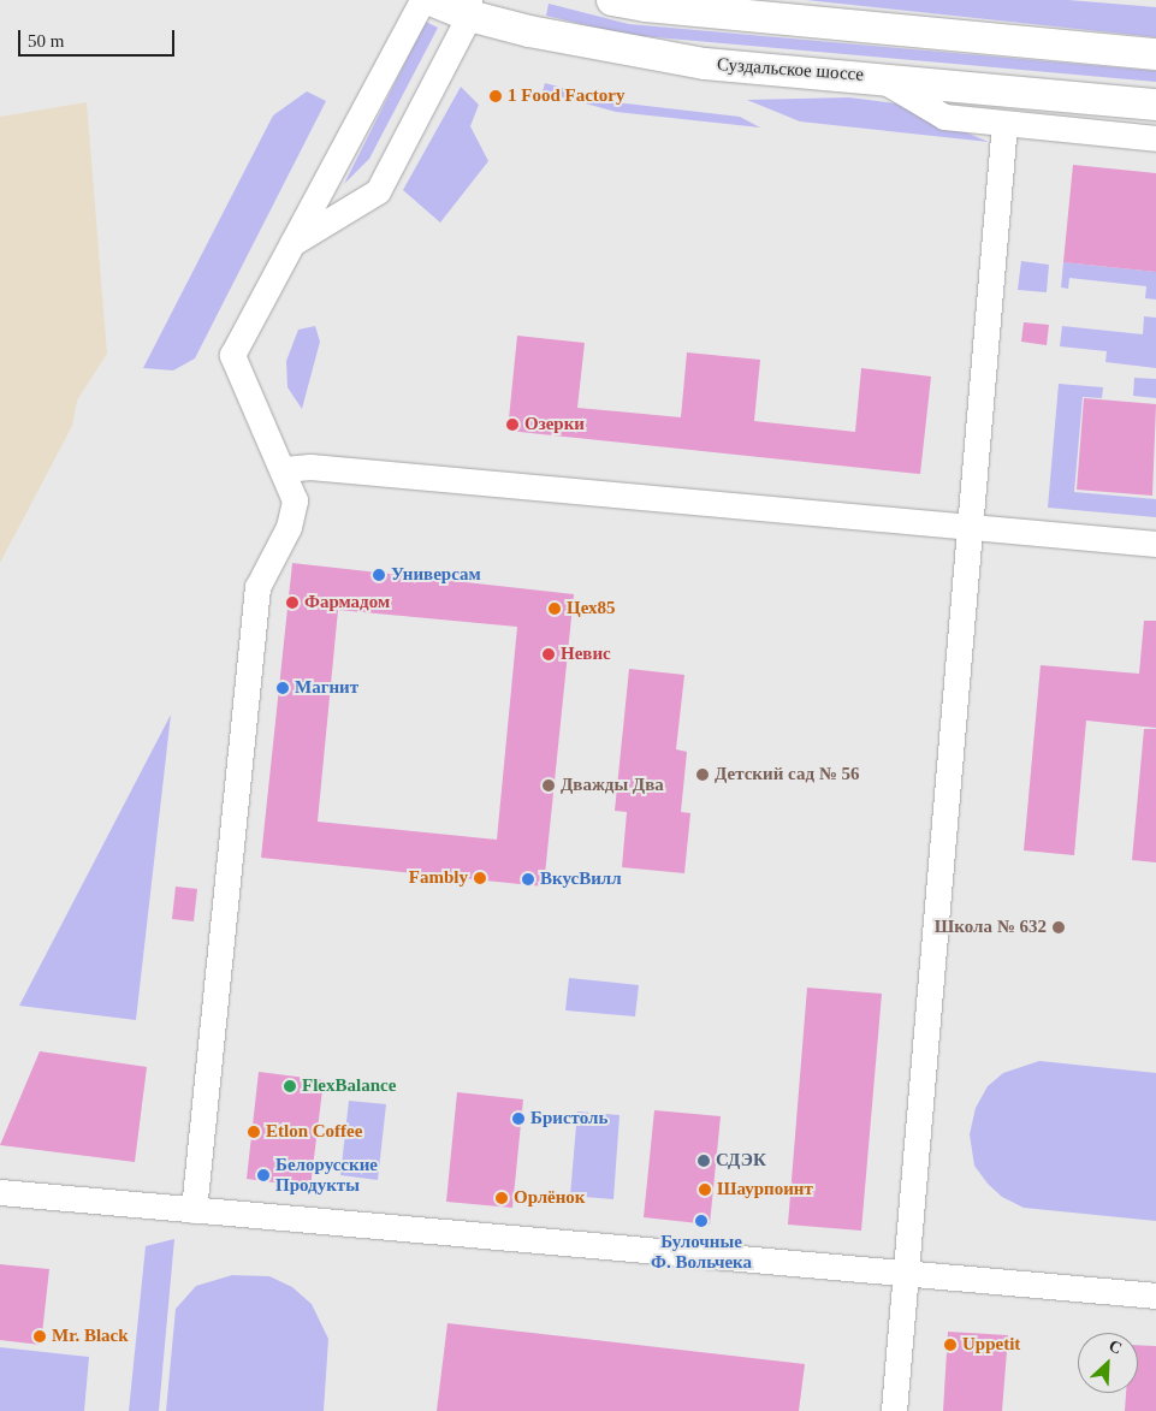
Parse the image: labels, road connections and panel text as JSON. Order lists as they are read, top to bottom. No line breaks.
{"streets":{"main road":["Суздальское шоссе"]},"places":["1 Food Factory","Озерки","Универсам","Фармадом","Цех85","Невис","Магнит","Детский сад № 56","Дважды Два","Fambly","ВкусВилл","Школа № 632","FlexBalance","Бристоль","Etlon Coffee","СДЭК","Белорусские Продукты","Шаурпоинт","Орлёнок","Булочные Ф. Вольчека","Mr. Black","Uppetit"],"scale_bar":"50 m","north":"top right"}
